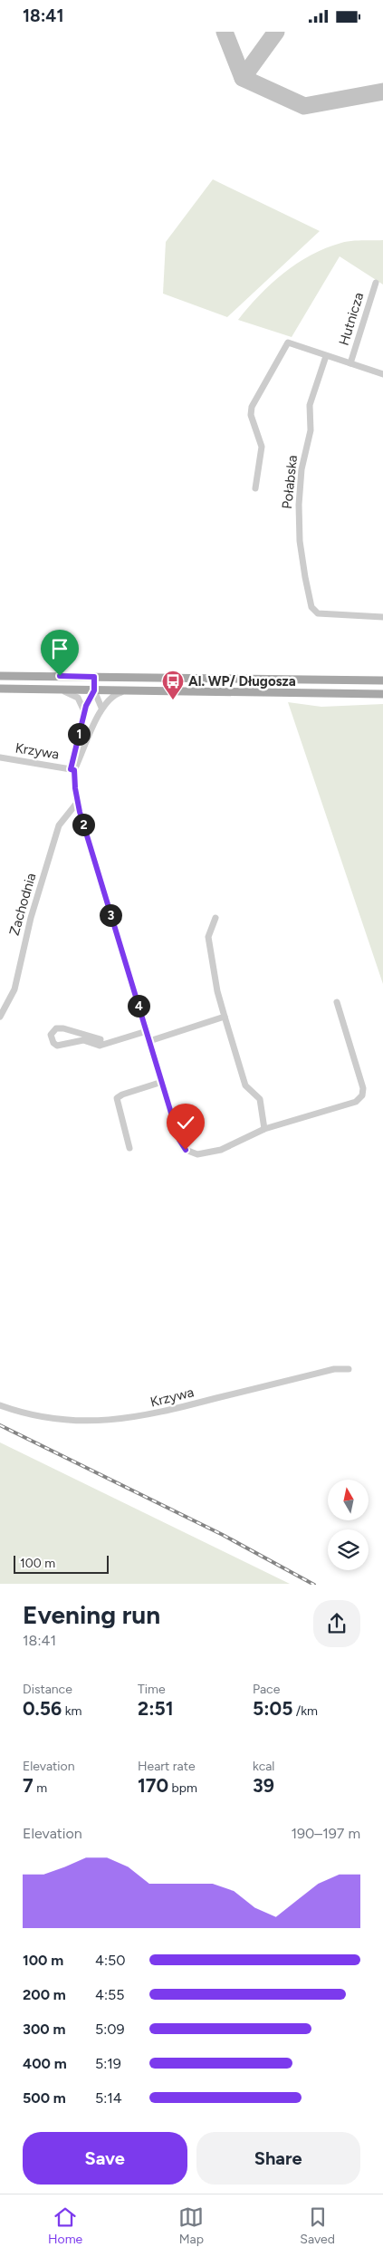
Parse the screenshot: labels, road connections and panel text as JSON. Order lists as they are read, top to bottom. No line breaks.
{"streets":{"street":["Hutnicza","Połabska","Krzywa","Zachodnia"]},"crossings":[["Hutnicza","Połabska"]],"places":{"bus stop":["Al. WP/ Długosza"]},"scale_bar":"100 m","north":"top","page":{"status":"18:41","pins":["1","2","3","4"],"scale":"100 m","heading":["Evening run","18:41"],"stats":[["Distance","0.56 km"],["Time","2:51"],["Pace","5:05 /km"],["Elevation","7 m"],["Heart rate","170 bpm"],["kcal","39"]],"chart":["Elevation","190–197 m"],"list":[{"name":"100 m","note":"4:50"},{"name":"200 m","note":"4:55"},{"name":"300 m","note":"5:09"},{"name":"400 m","note":"5:19"},{"name":"500 m","note":"5:14"}],"buttons":["Save","Share"],"tabs":["Home","Map","Saved"]}}
